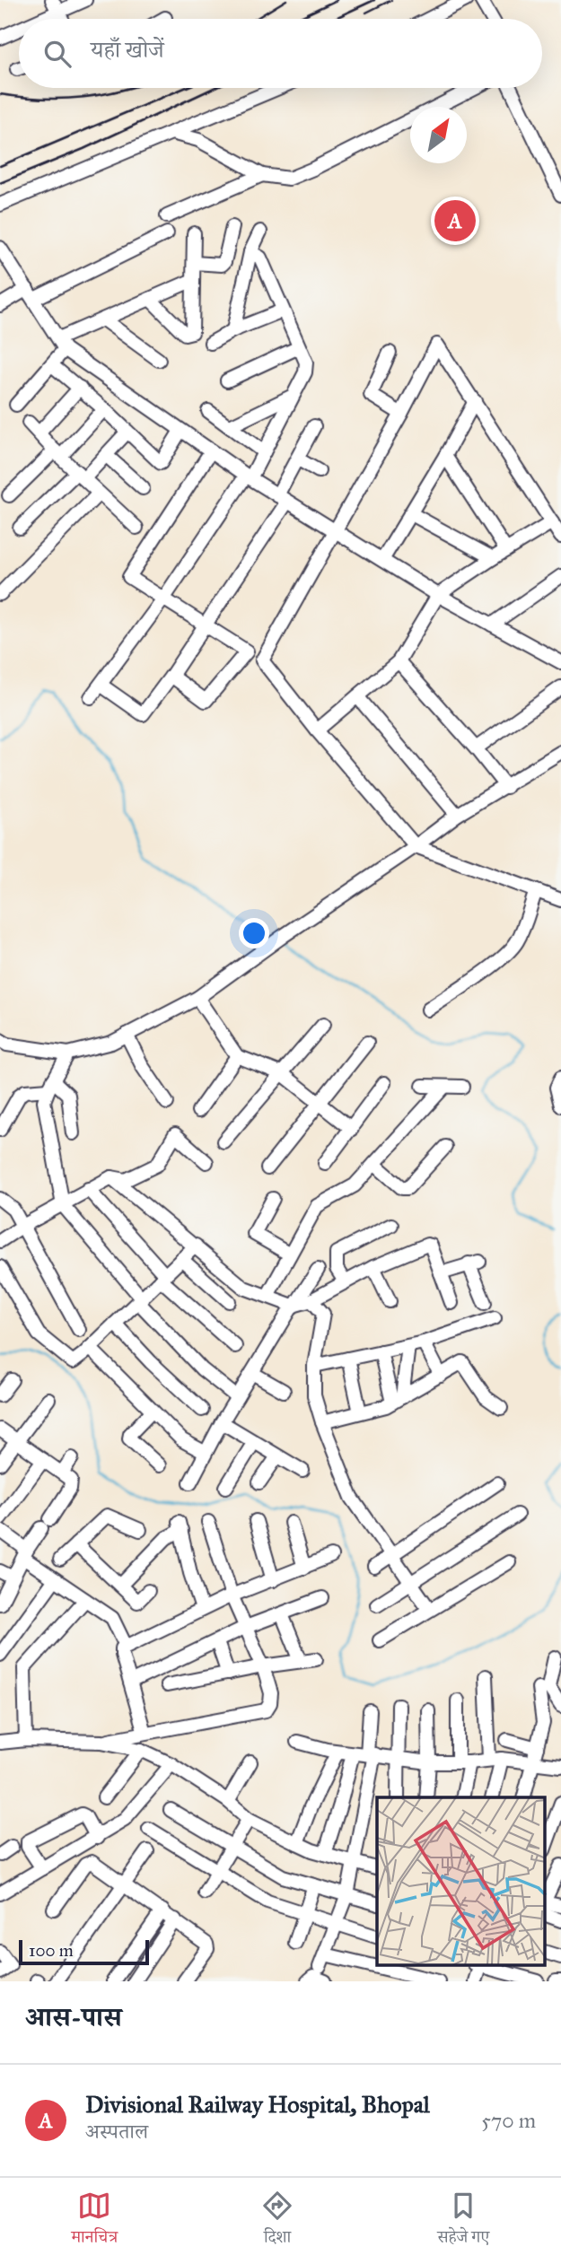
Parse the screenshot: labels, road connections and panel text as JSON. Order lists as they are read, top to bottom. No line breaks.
{"scale_bar":"100 m","north":"top right","page":{"search":"यहाँ खोजें","pins":"A","scale":"100 m","heading":"आस-पास","list":[{"mark":"A","name":"Divisional Railway Hospital, Bhopal","note":"अस्पताल","value":"570 m"}],"nav":["मानचित्र","दिशा","सहेजे गए"]}}
